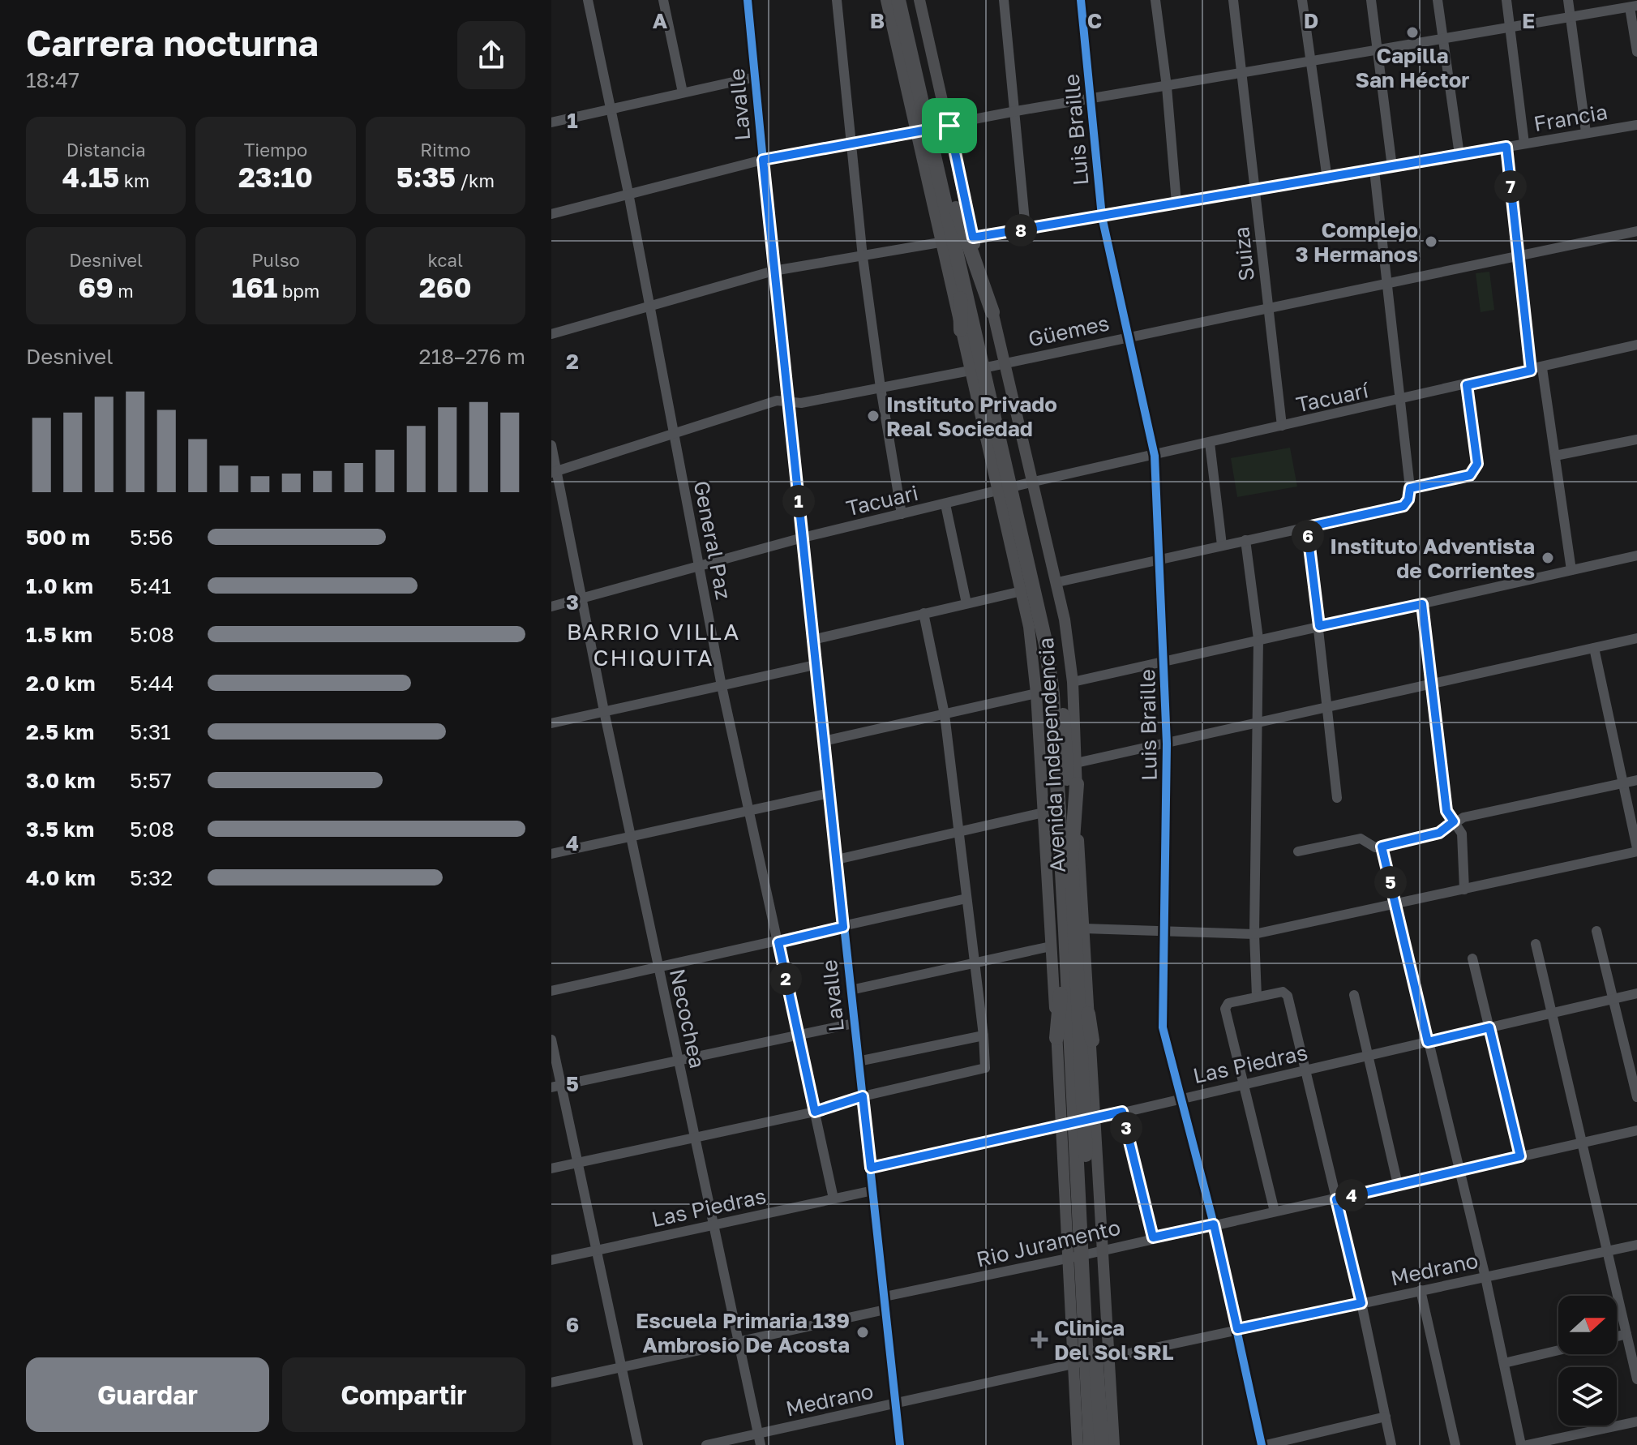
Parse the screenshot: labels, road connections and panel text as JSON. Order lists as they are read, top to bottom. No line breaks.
{"streets":{"highway":["Avenida Independencia"],"street":["Lavalle","Francia","Luis Braille","Suiza","Güemes","Tacuarí","Tacuari","General Paz","Necochea","Las Piedras","Rio Juramento","Medrano"]},"crossings":[["Lavalle","Güemes"],["Lavalle","Tacuari"],["Lavalle","Las Piedras"],["Lavalle","Rio Juramento"],["Lavalle","Medrano"],["Francia","Luis Braille"],["Francia","Suiza"],["Francia","Avenida Independencia"],["Luis Braille","Güemes"],["Luis Braille","Tacuarí"],["Luis Braille","Las Piedras"],["Luis Braille","Rio Juramento"],["Luis Braille","Medrano"],["Suiza","Güemes"],["Suiza","Tacuarí"],["Güemes","General Paz"],["Güemes","Avenida Independencia"],["Güemes","Necochea"],["Tacuarí","Tacuari"],["Tacuarí","Avenida Independencia"],["Tacuari","General Paz"],["Tacuari","Avenida Independencia"],["Tacuari","Necochea"],["General Paz","Las Piedras"],["Avenida Independencia","Las Piedras"],["Avenida Independencia","Rio Juramento"],["Avenida Independencia","Medrano"],["Necochea","Las Piedras"],["Necochea","Medrano"]],"districts":["BARRIO VILLA CHIQUITA"],"places":{"other":["Capilla San Héctor","Complejo 3 Hermanos","Instituto Privado Real Sociedad","Instituto Adventista de Corrientes","Escuela Primaria 139 Ambrosio De Acosta"],"health":["Clinica Del Sol SRL"]},"north":"right","page":{"heading":["Carrera nocturna","18:47"],"stats":[["Distancia","4.15 km"],["Tiempo","23:10"],["Ritmo","5:35 /km"],["Desnivel","69 m"],["Pulso","161 bpm"],["kcal","260"]],"pins":["7","8","1","6","5","2","3","4"],"chart":["Desnivel","218–276 m"],"list":[{"name":"500 m","note":"5:56"},{"name":"1.0 km","note":"5:41"},{"name":"1.5 km","note":"5:08"},{"name":"2.0 km","note":"5:44"},{"name":"2.5 km","note":"5:31"},{"name":"3.0 km","note":"5:57"},{"name":"3.5 km","note":"5:08"},{"name":"4.0 km","note":"5:32"}],"buttons":["Guardar","Compartir"]},"grid":{"columns":["A","B","C","D","E"],"rows":["1","2","3","4","5","6"]}}
